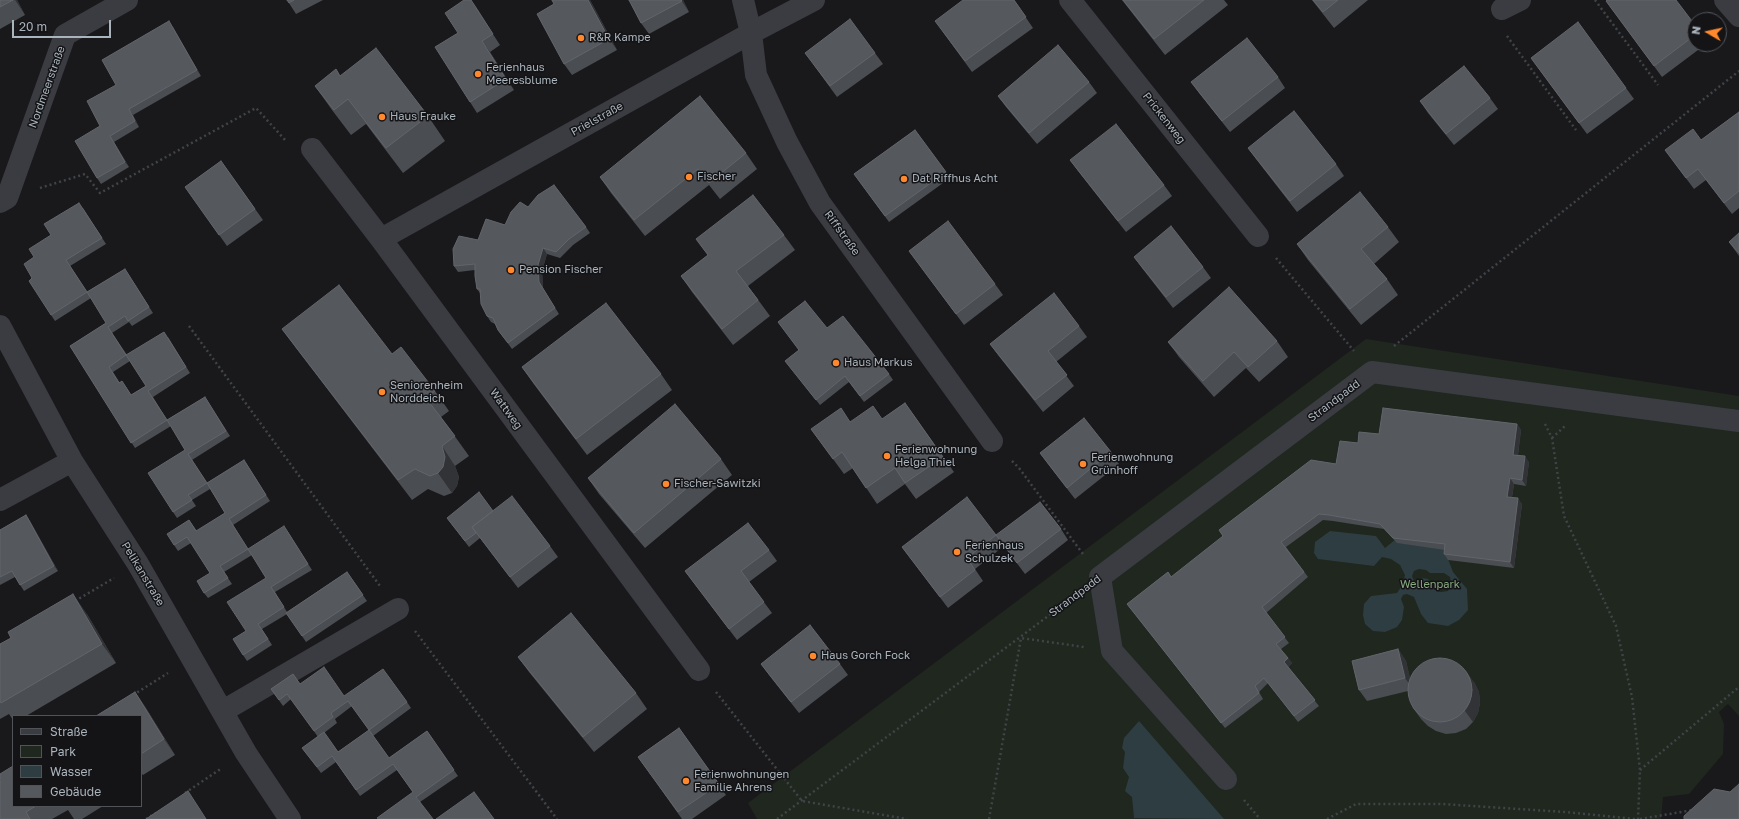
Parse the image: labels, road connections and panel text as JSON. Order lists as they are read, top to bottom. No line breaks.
{"streets":{"street":["Nordmeerstraße","Prickenweg","Prielstraße","Riffstraße","Strandpadd","Wattweg","Pelikanstraße"]},"crossings":[["Prielstraße","Riffstraße"],["Prielstraße","Wattweg"]],"parks":["Wellenpark"],"places":["R&R Kampe","Ferienhaus Meeresblume","Haus Frauke","Fischer","Dat Riffhus Acht","Pension Fischer","Haus Markus","Seniorenheim Norddeich","Ferienwohnung Helga Thiel","Ferienwohnung Grünhoff","Fischer-Sawitzki","Ferienhaus Schulzek","Haus Gorch Fock","Ferienwohnungen Familie Ahrens"],"legend":["Straße","Park","Wasser","Gebäude"],"scale_bar":"20 m","north":"left"}
